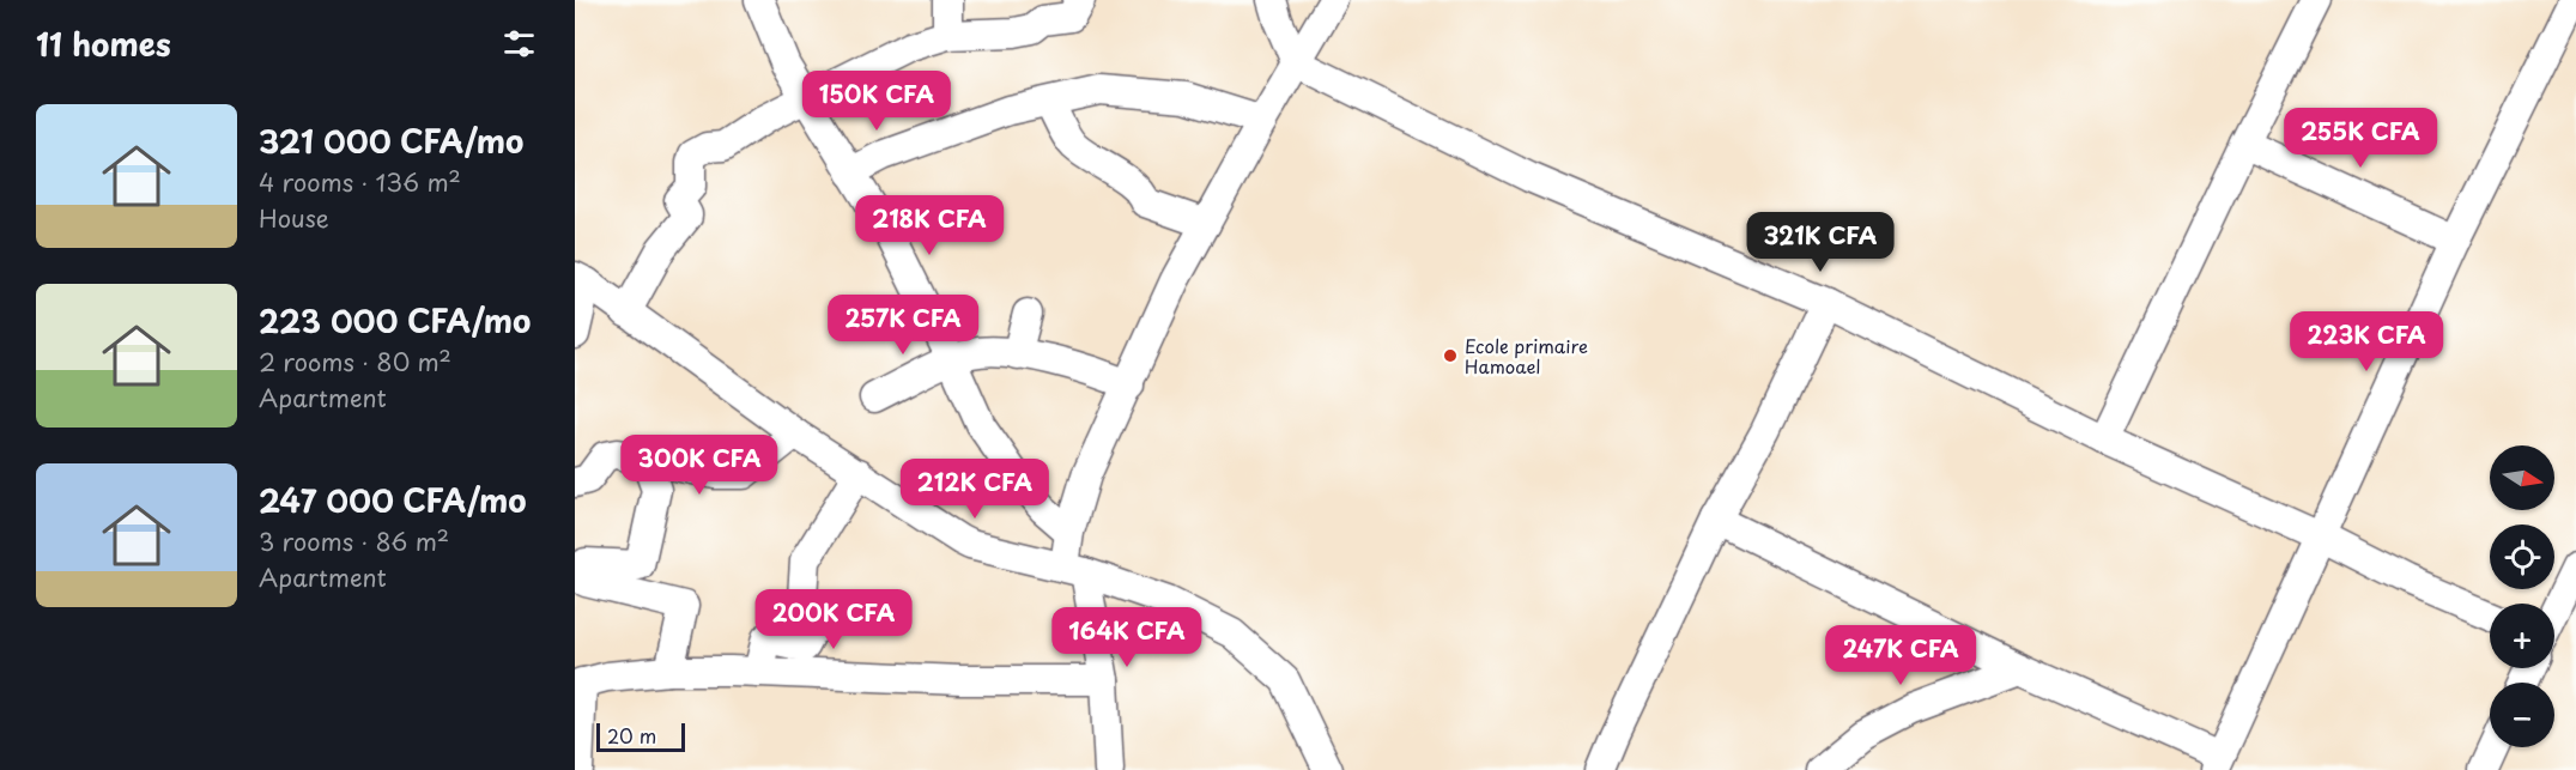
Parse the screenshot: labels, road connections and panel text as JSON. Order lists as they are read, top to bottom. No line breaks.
{"places":["Ecole primaire Hamoael"],"scale_bar":"20 m","north":"right","page":{"heading":"11 homes","price":["150K CFA","255K CFA","218K CFA","321K CFA","257K CFA","223K CFA","300K CFA","212K CFA","200K CFA","164K CFA","247K CFA"],"list":[{"name":"321 000 CFA/mo","note":"4 rooms · 136 m² · House"},{"name":"223 000 CFA/mo","note":"2 rooms · 80 m² · Apartment"},{"name":"247 000 CFA/mo","note":"3 rooms · 86 m² · Apartment"}],"map_buttons":["+","−"],"scale":"20 m"}}
